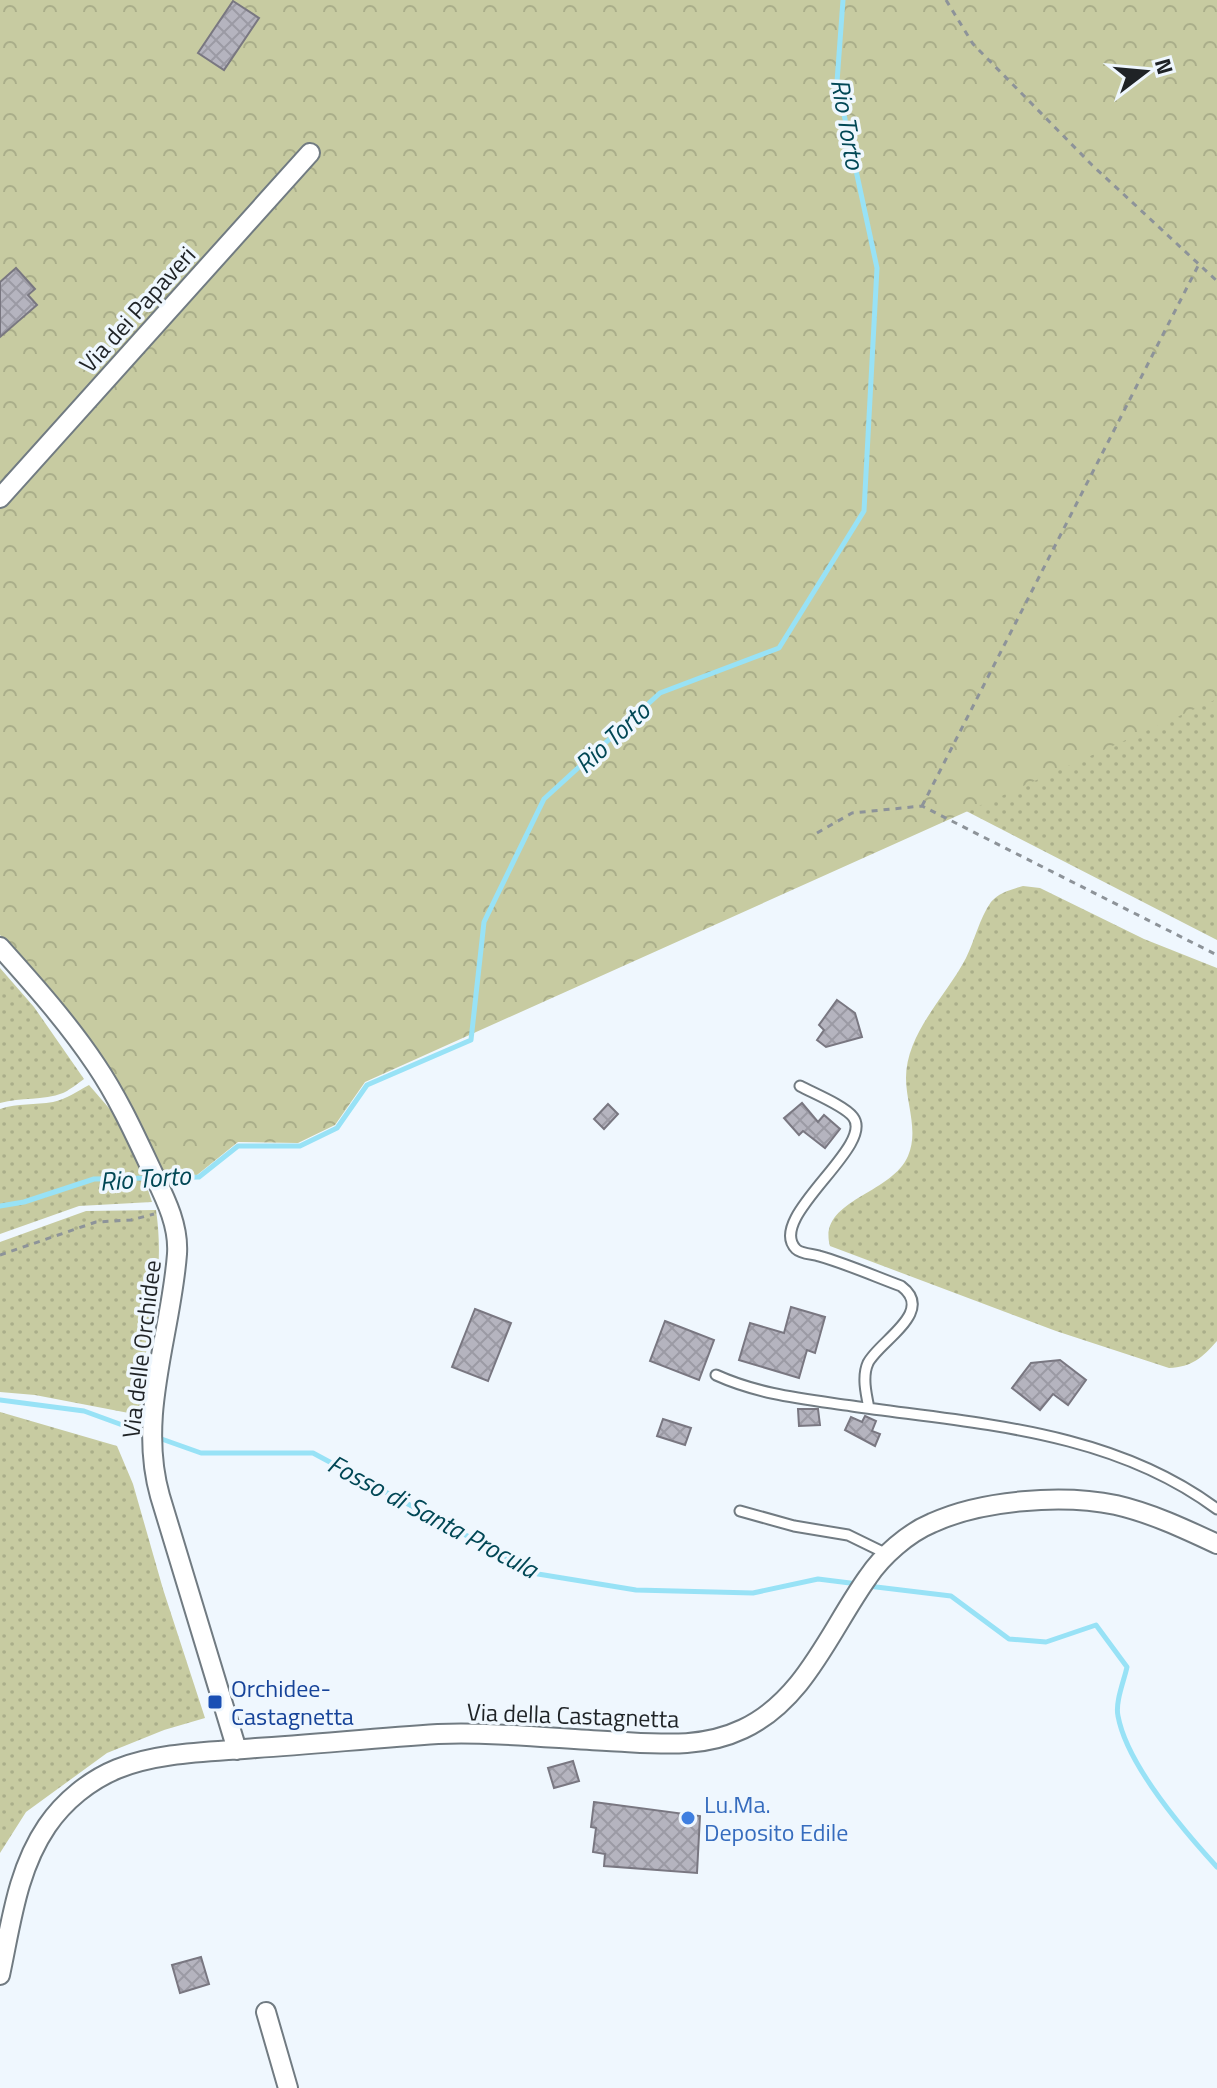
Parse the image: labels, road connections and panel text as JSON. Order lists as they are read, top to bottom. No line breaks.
{"streets":{"street":["Via dei Papaveri","Via delle Orchidee","Via della Castagnetta"]},"crossings":[["Via delle Orchidee","Via della Castagnetta"]],"water":["Rio Torto","Fosso di Santa Procula"],"places":{"transit":["Orchidee- Castagnetta"],"other":["Lu.Ma. Deposito Edile"]},"north":"right"}
